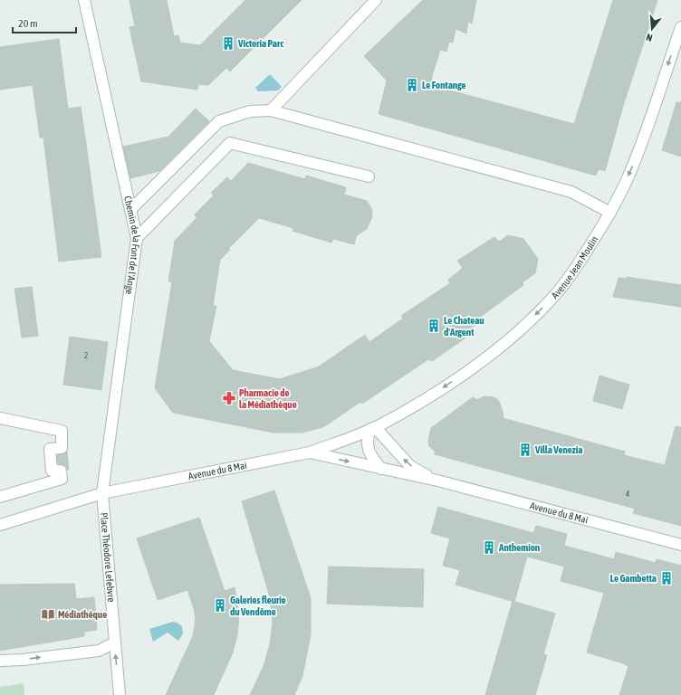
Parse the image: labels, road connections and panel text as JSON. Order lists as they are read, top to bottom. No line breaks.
{"streets":{"street":["Chemin de la Font de l'Ange","Avenue Jean Moulin","Avenue du 8 Mai","Place Théodore Lefebvre"]},"crossings":[["Chemin de la Font de l'Ange","Avenue du 8 Mai"],["Chemin de la Font de l'Ange","Place Théodore Lefebvre"],["Avenue Jean Moulin","Avenue du 8 Mai"],["Avenue du 8 Mai","Place Théodore Lefebvre"]],"one_way":["Avenue Jean Moulin"],"places":{"building":["Victoria Parc","Le Fontange","Le Chateau d'Argent","Villa Venezia","Anthemion","Le Gambetta","Galeries fleurie du Vendôme"],"pharmacy":["Pharmacie de la Médiathèque"],"library":["Médiathèque"]},"house_numbers":["2","4"],"scale_bar":"20 m","north":"bottom"}
